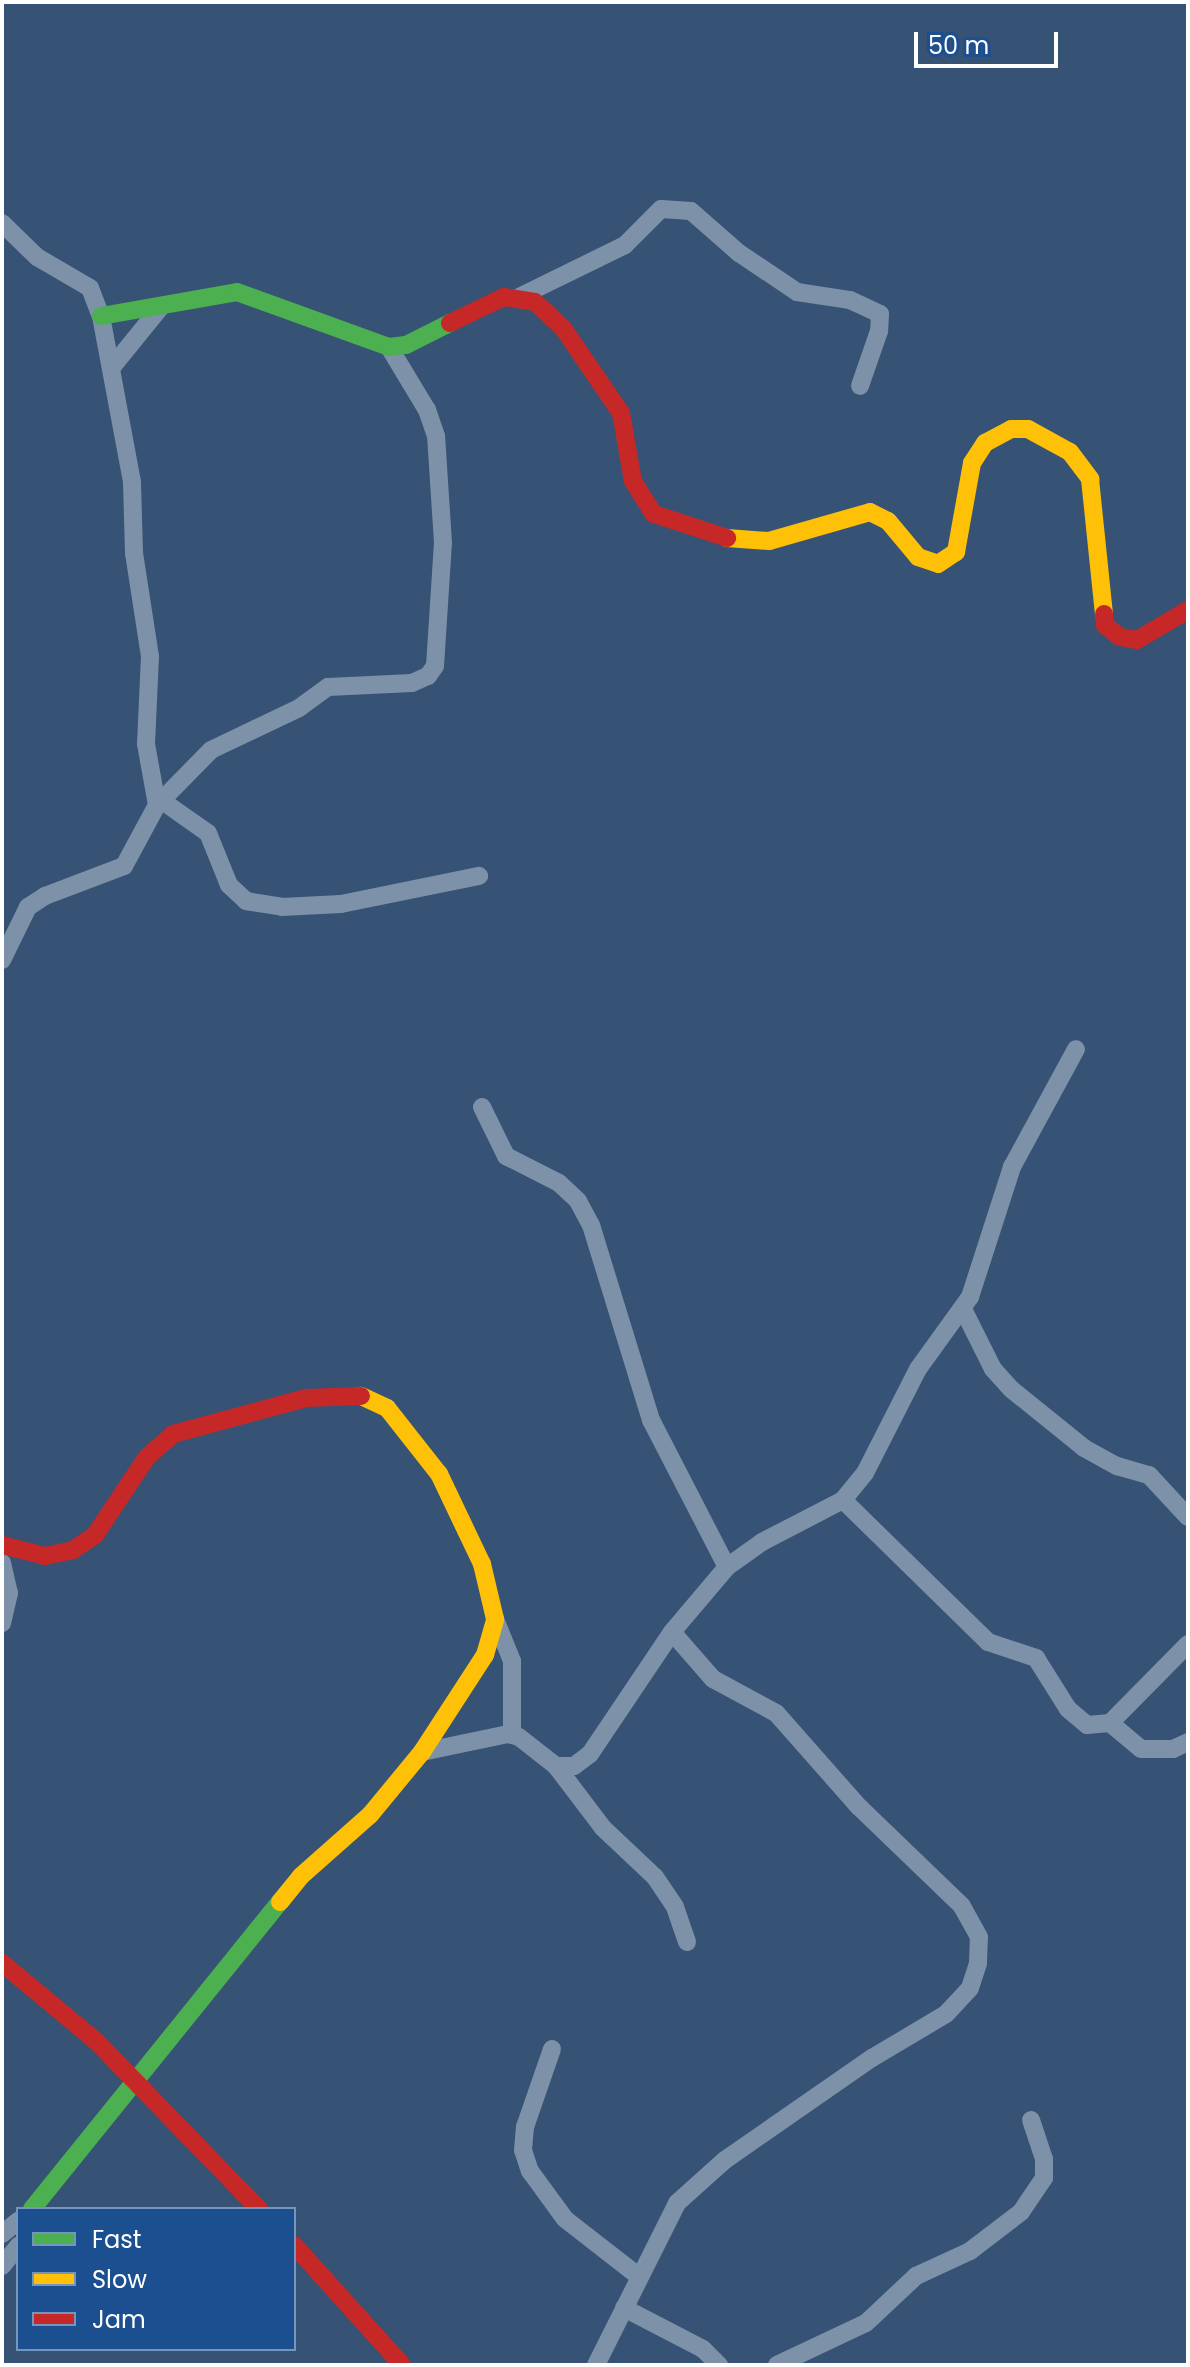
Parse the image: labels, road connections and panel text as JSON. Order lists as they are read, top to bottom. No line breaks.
{"legend":["Fast","Slow","Jam"],"scale_bar":"50 m"}
